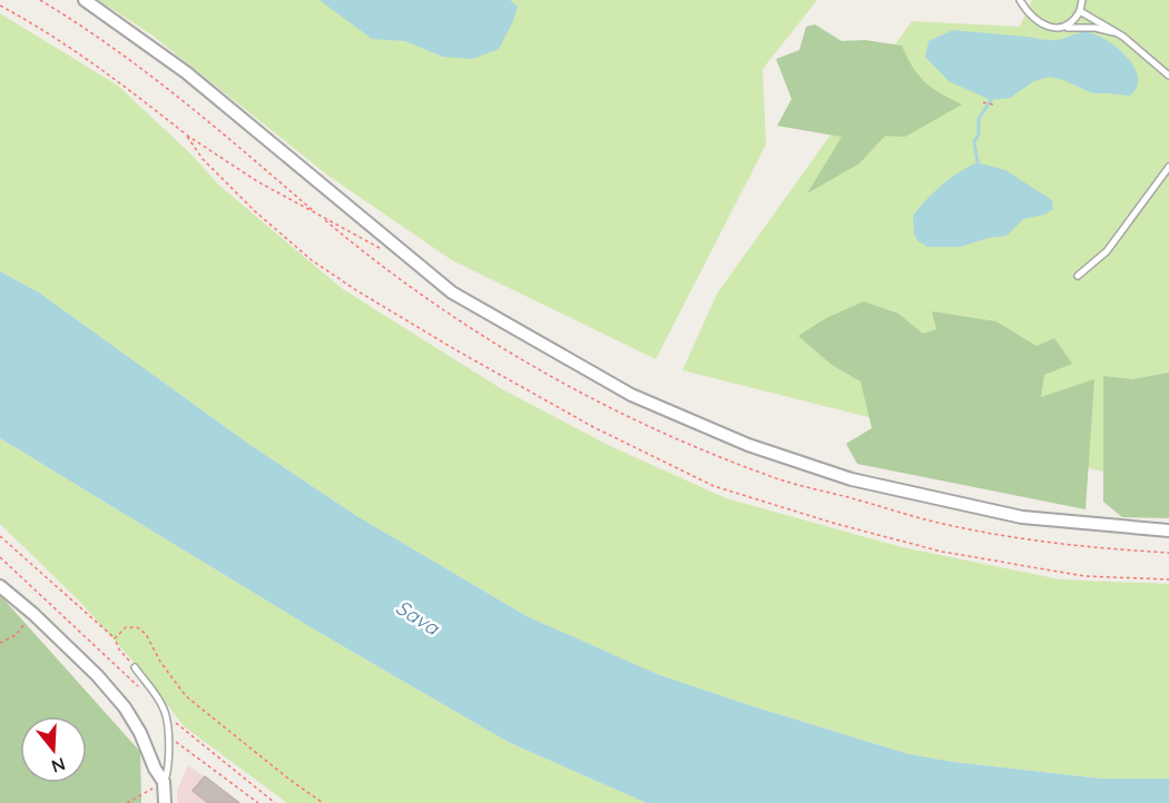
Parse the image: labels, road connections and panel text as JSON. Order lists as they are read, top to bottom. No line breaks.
{"water":["Sava"],"north":"bottom"}
